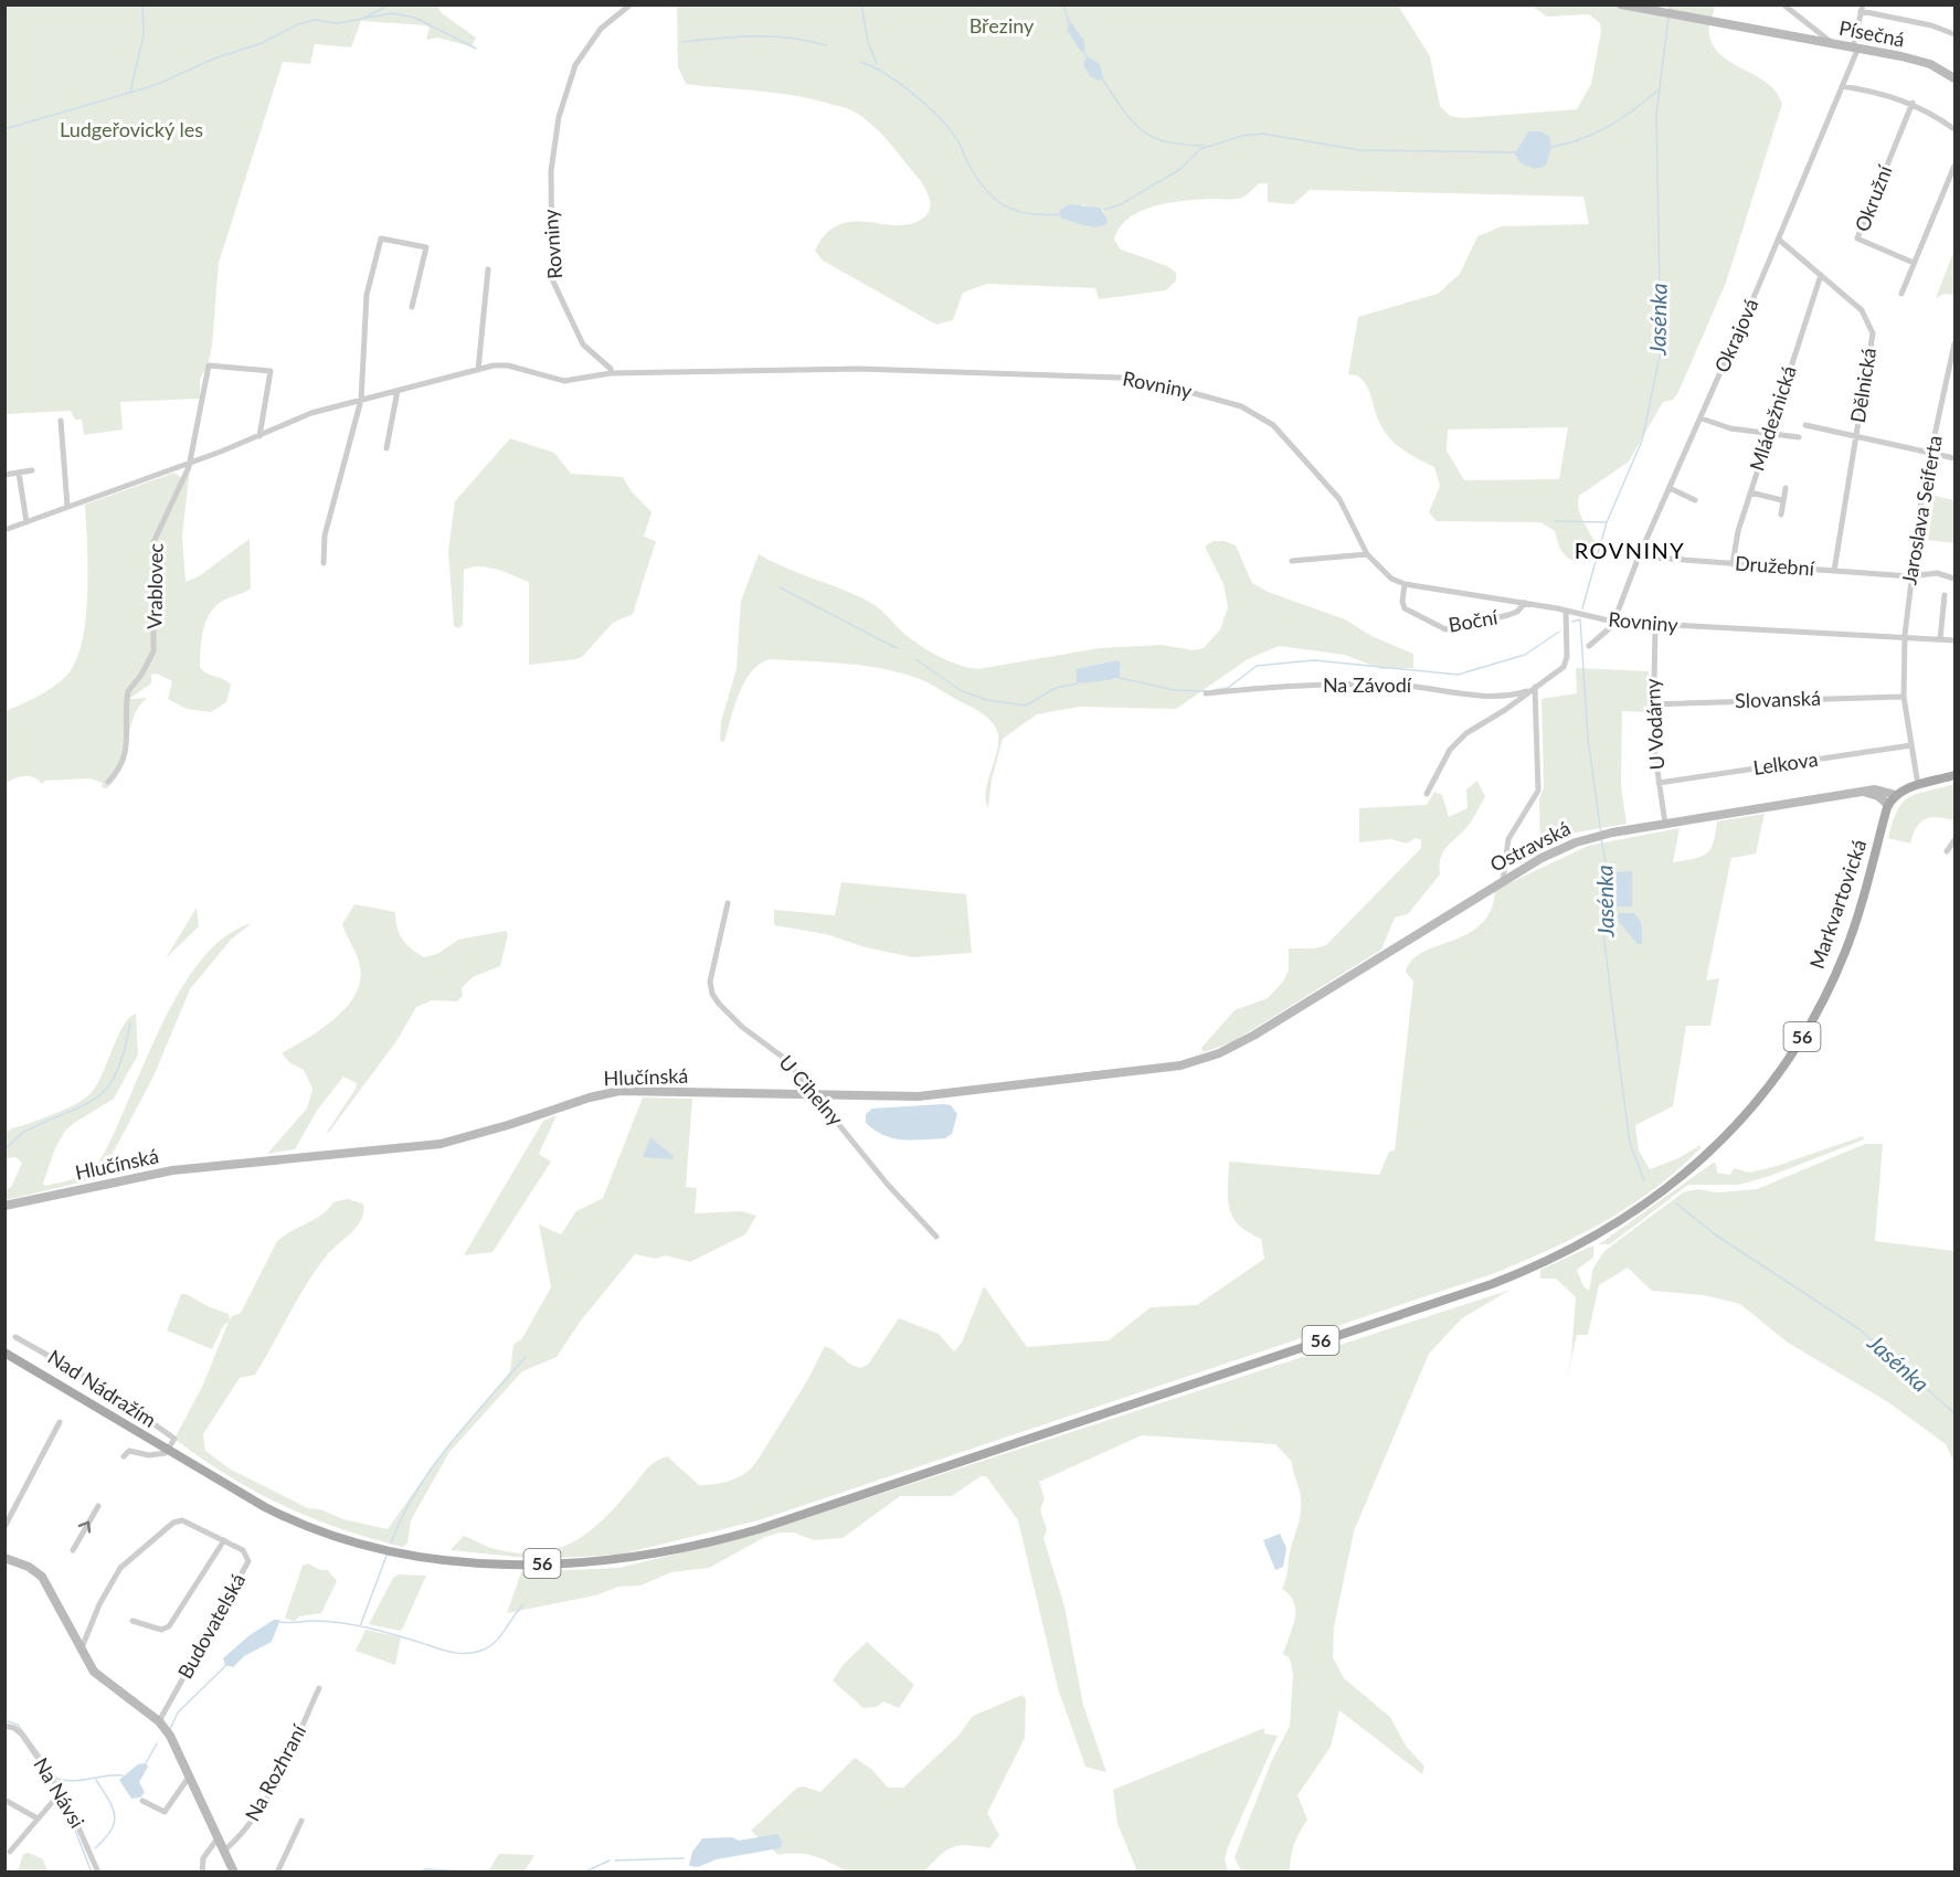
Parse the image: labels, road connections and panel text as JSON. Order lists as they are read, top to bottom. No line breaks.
{"streets":{"main road":["Markvartovická","56"],"street":["Písečná","Okružní","Rovniny","Okrajová","Dělnická","Mládežnická","Jaroslava Seiferta","Družební","Vrablovec","Boční","Na Závodí","Slovanská","U Vodárny","Lelkova","Ostravská","Hlučínská","U Cihelny","Nad Nádražím","Budovatelská","Na Rozhraní","Na Návsi"]},"crossings":[["Písečná","Okrajová"],["Rovniny","Okrajová"],["Rovniny","Jaroslava Seiferta"],["Rovniny","Boční"],["Rovniny","Na Závodí"],["Rovniny","U Vodárny"],["Okrajová","Dělnická"],["Okrajová","Družební"],["Dělnická","Mládežnická"],["Dělnická","Družební"],["Mládežnická","Družební"],["Jaroslava Seiferta","Družební"],["Jaroslava Seiferta","Slovanská"],["Jaroslava Seiferta","Lelkova"],["Jaroslava Seiferta","Markvartovická"],["Jaroslava Seiferta","56"],["Slovanská","U Vodárny"],["U Vodárny","Lelkova"],["U Vodárny","Ostravská"],["Ostravská","Markvartovická"],["Ostravská","Hlučínská"],["Markvartovická","56"],["Markvartovická","Nad Nádražím"],["56","Nad Nádražím"],["Hlučínská","U Cihelny"]],"districts":["ROVNINY"],"water":["Jasénka"],"parks":["Březiny","Ludgeřovický les"]}
